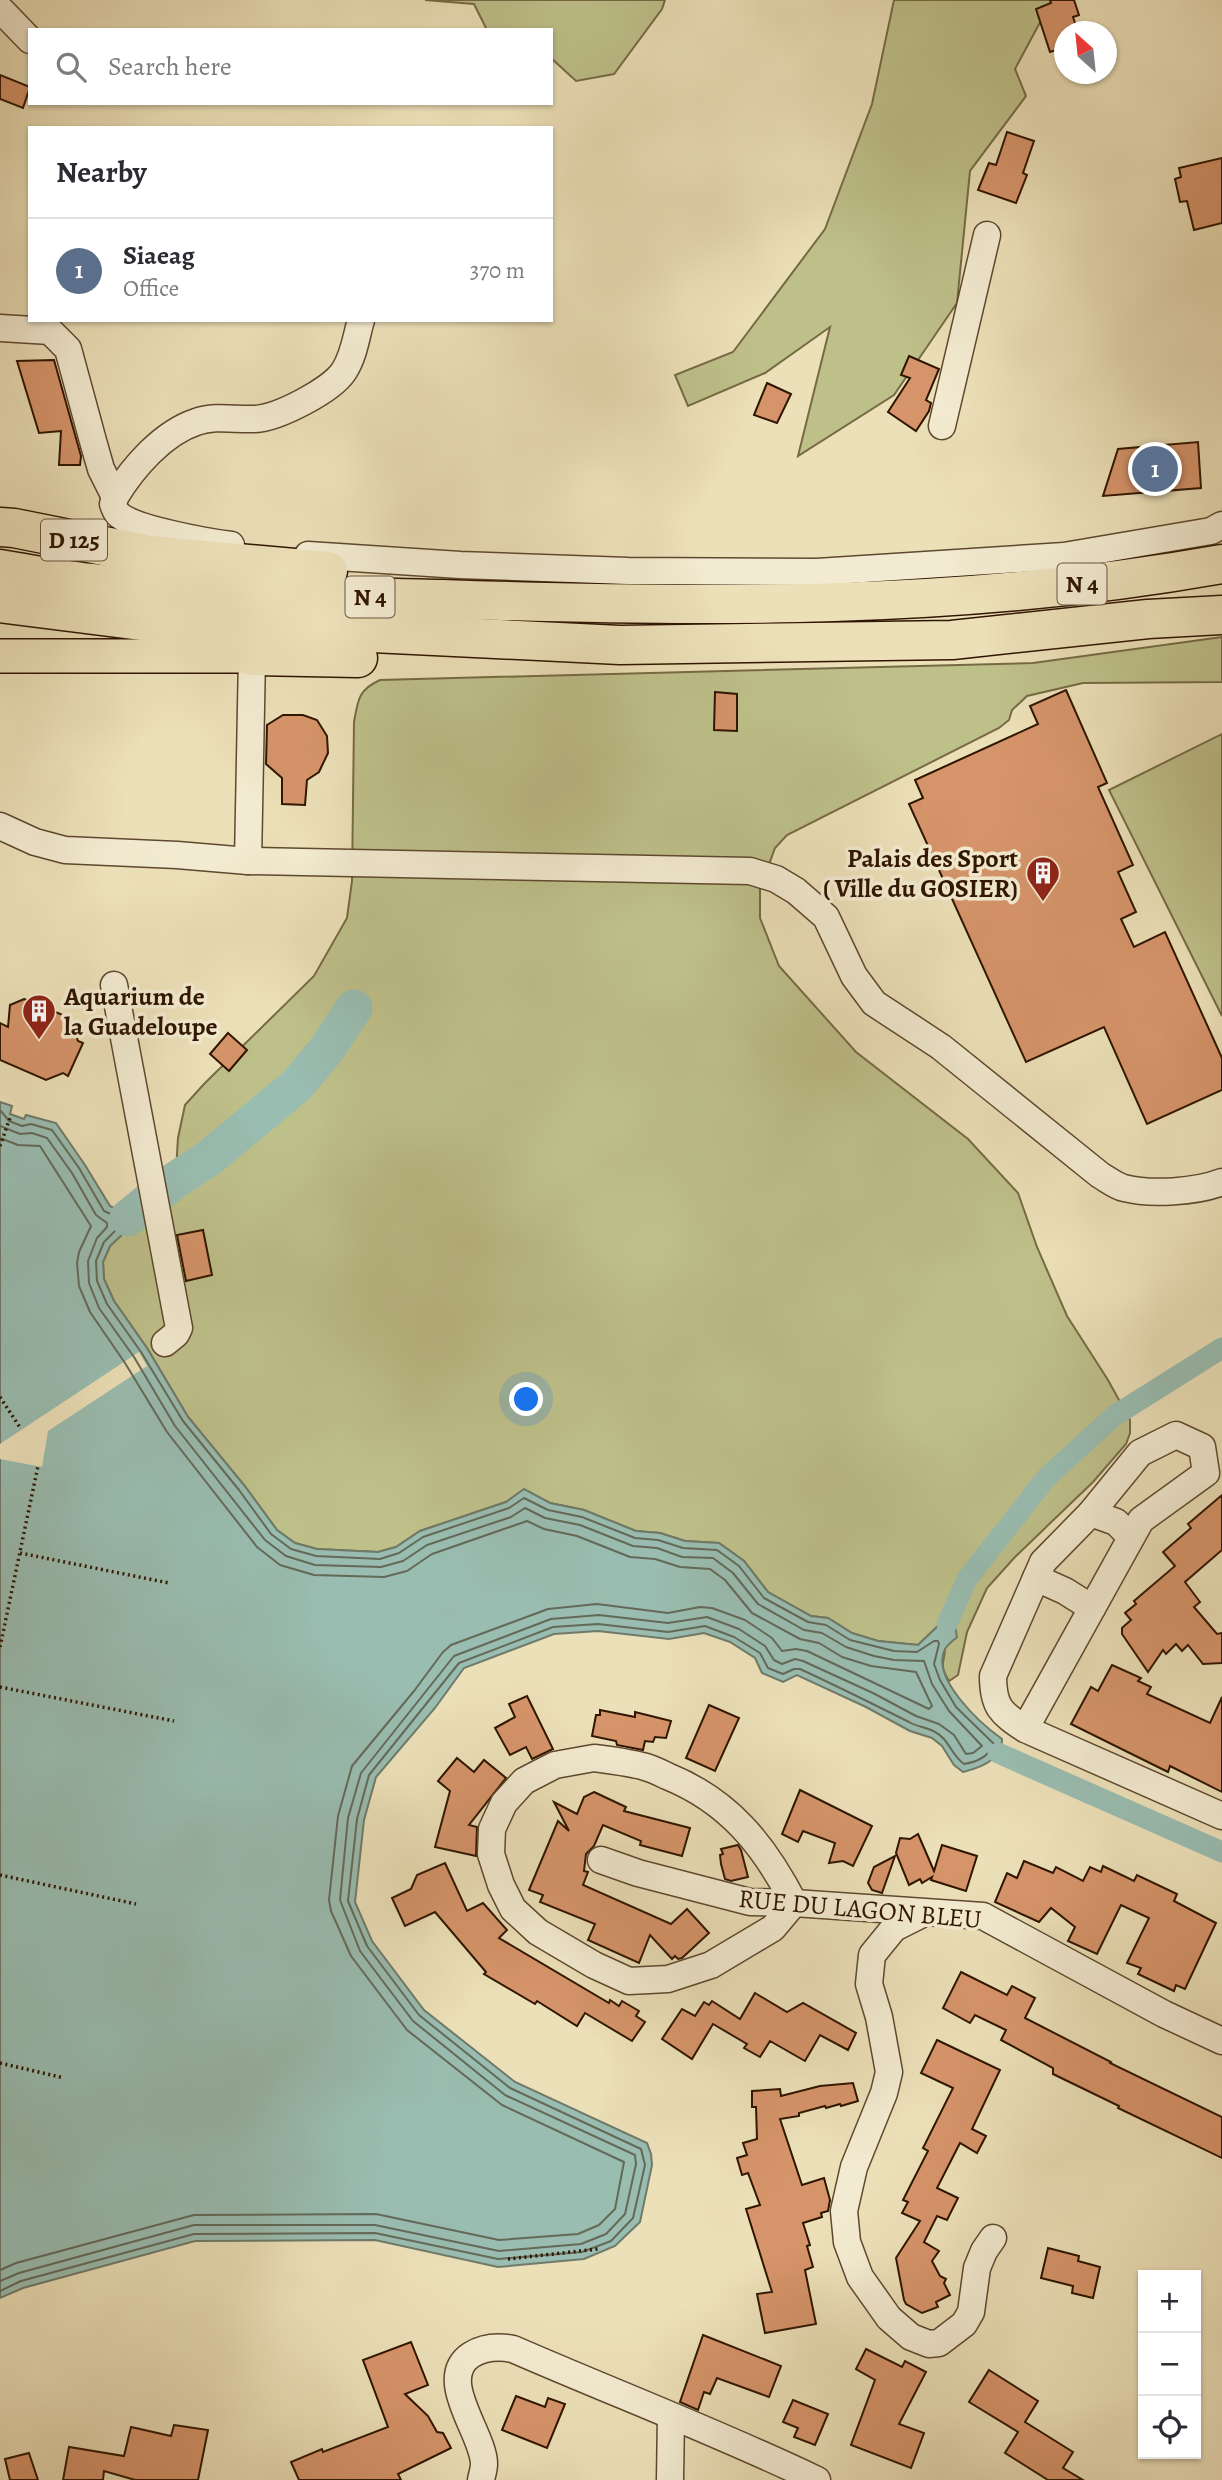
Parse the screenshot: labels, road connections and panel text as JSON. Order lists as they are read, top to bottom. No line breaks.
{"streets":{"highway":["D 125","N 4"],"street":["RUE DU LAGON BLEU"]},"crossings":[["D 125","N 4"]],"places":{"building":["Palais des Sport ( Ville du GOSIER)","Aquarium de la Guadeloupe"]},"north":"top left","page":{"search":"Search here","heading":"Nearby","list":[{"mark":"1","name":"Siaeag","note":"Office","value":"370 m"}],"pins":"1","map_buttons":["+","−"]}}
